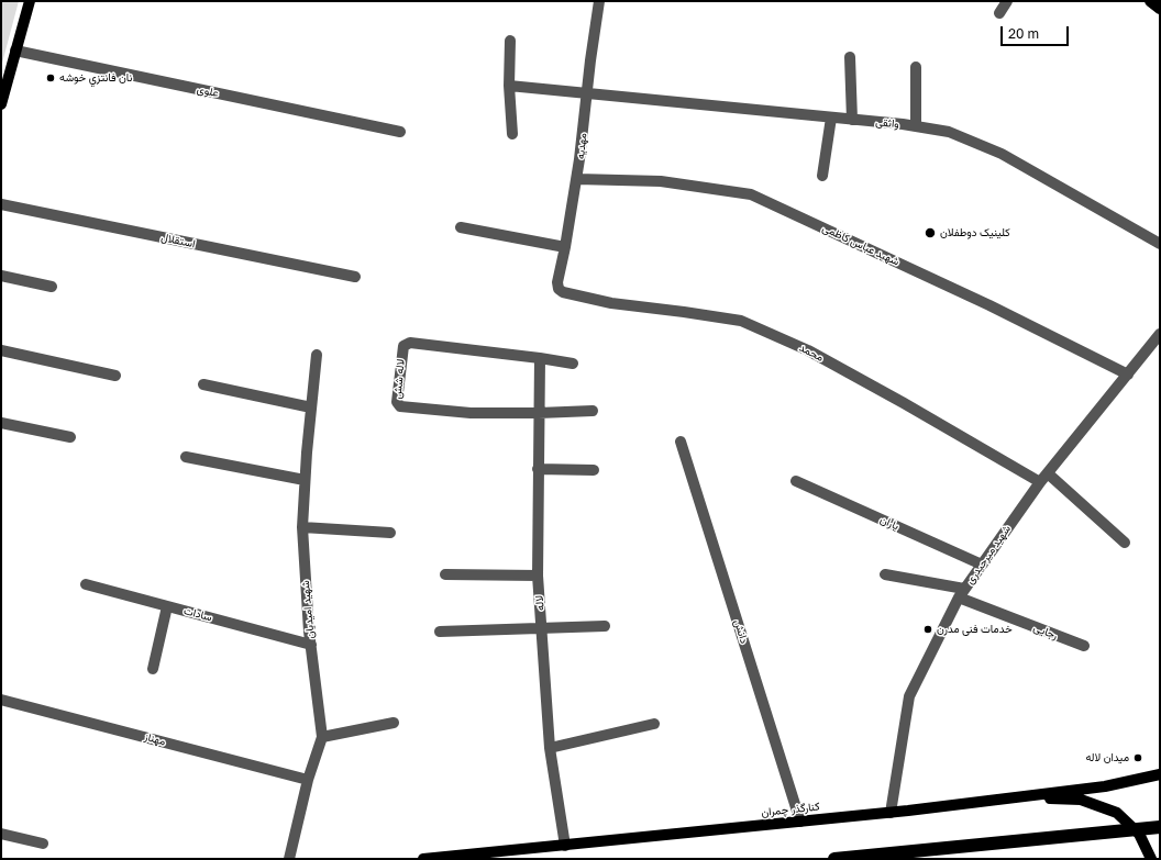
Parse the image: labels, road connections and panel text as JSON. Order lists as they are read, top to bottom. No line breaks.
{"streets":{"main road":["کنارگذر چمران"],"street":["علوی","واثقی","مهدیه","استقلال","شهید عباس کاظمی","محمد","لاله شش","یاران","شهید میرحیدری","لاله","شهید امیدیان","سادات","دانش","رجایی","مهناز"]},"crossings":[["واثقی","مهدیه"],["مهدیه","شهید عباس کاظمی"],["مهدیه","محمد"],["شهید عباس کاظمی","شهید میرحیدری"],["محمد","شهید میرحیدری"],["لاله شش","لاله"],["یاران","شهید میرحیدری"],["شهید میرحیدری","رجایی"],["شهید میرحیدری","کنارگذر چمران"],["لاله","کنارگذر چمران"],["شهید امیدیان","سادات"],["شهید امیدیان","مهناز"],["دانش","کنارگذر چمران"]],"places":["نان فانتزي خوشه","کلینیک دوطفلان","خدمات فنی مدرن","میدان لاله"],"scale_bar":"20 m"}
